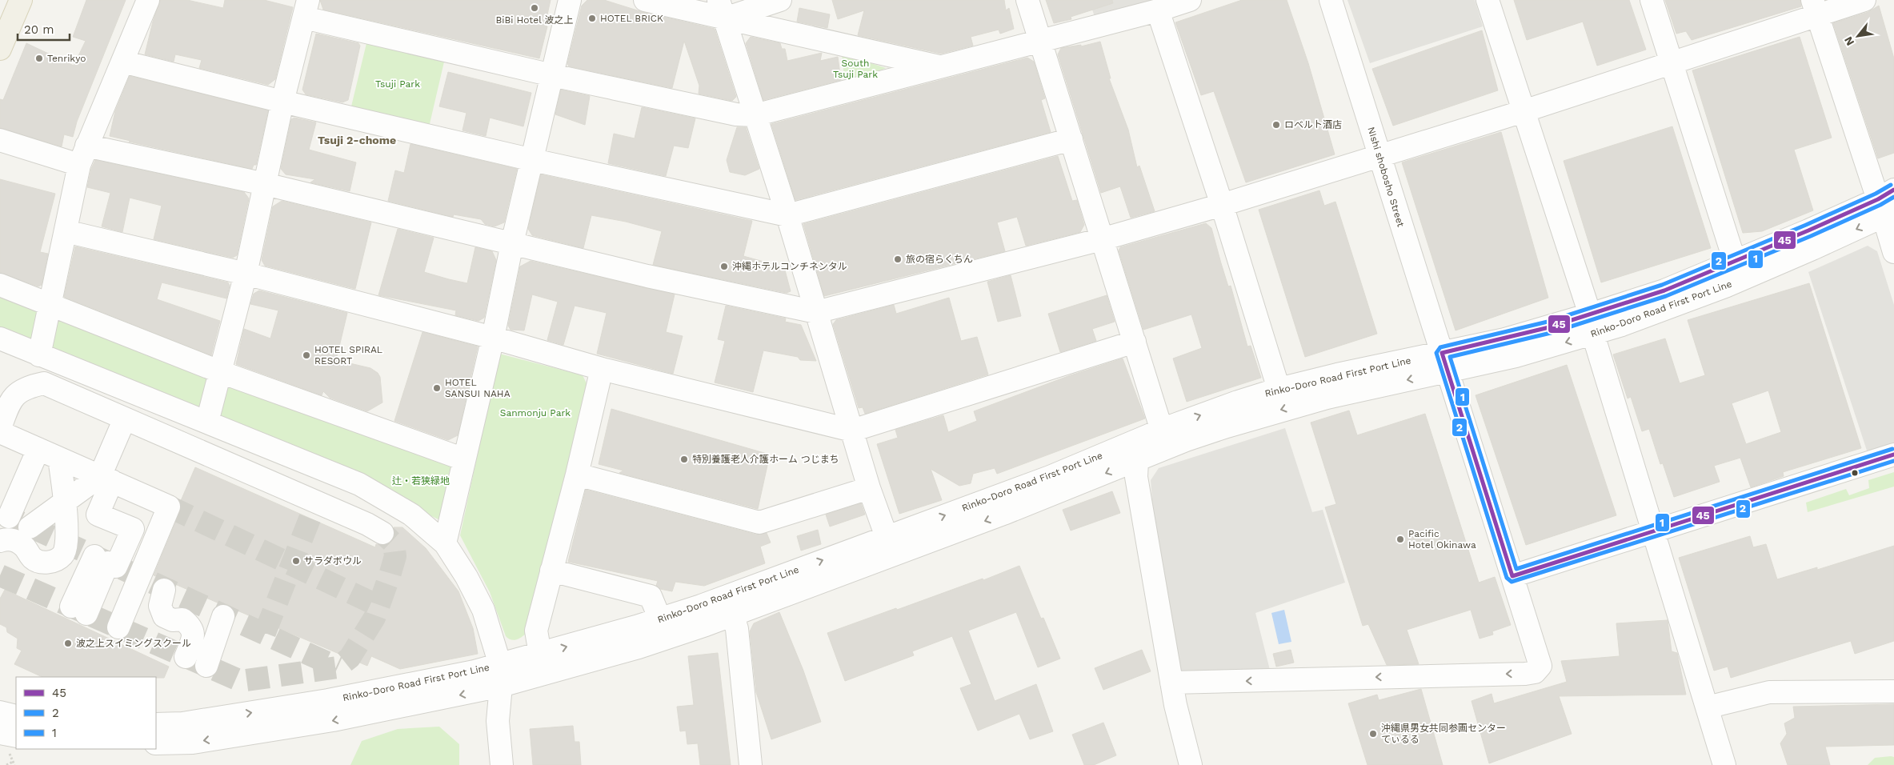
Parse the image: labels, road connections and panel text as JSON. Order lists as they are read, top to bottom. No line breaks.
{"streets":{"street":["NIshi shobosho Street","Rinko-Doro Road First Port Line"]},"crossings":[["NIshi shobosho Street","Rinko-Doro Road First Port Line"]],"districts":["Tsuji 2-chome"],"parks":["South Tsuji Park","Tsuji Park","Sanmonju Park","辻・若狭緑地"],"places":["BiBi Hotel 波之上","HOTEL BRICK","Tenrikyo","ロベルト酒店","旅の宿らくちん","沖縄ホテルコンチネンタル","HOTEL SPIRAL RESORT","HOTEL SANSUI NAHA","特別養護老人介護ホーム つじまち","Pacific Hotel Okinawa","サラダボウル","波之上スイミングスクール","沖縄県男女共同参画センター てぃるる"],"lines":["transit line 2","transit line 45","transit line 1"],"legend":["45","2","1"],"scale_bar":"20 m","north":"bottom left"}
